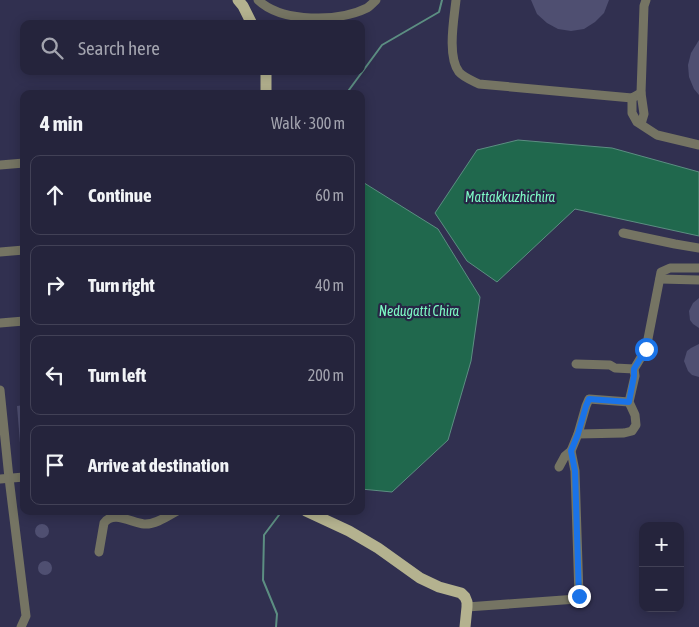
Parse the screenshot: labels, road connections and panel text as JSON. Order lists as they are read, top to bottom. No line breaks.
{"water":["Mattakkuzhichira","Nedugatti Chira"],"page":{"search":"Search here","heading":["4 min","Walk · 300 m"],"list":[["Continue","60 m"],["Turn right","40 m"],["Turn left","200 m"],"Arrive at destination"],"map_buttons":["+","−"]}}
